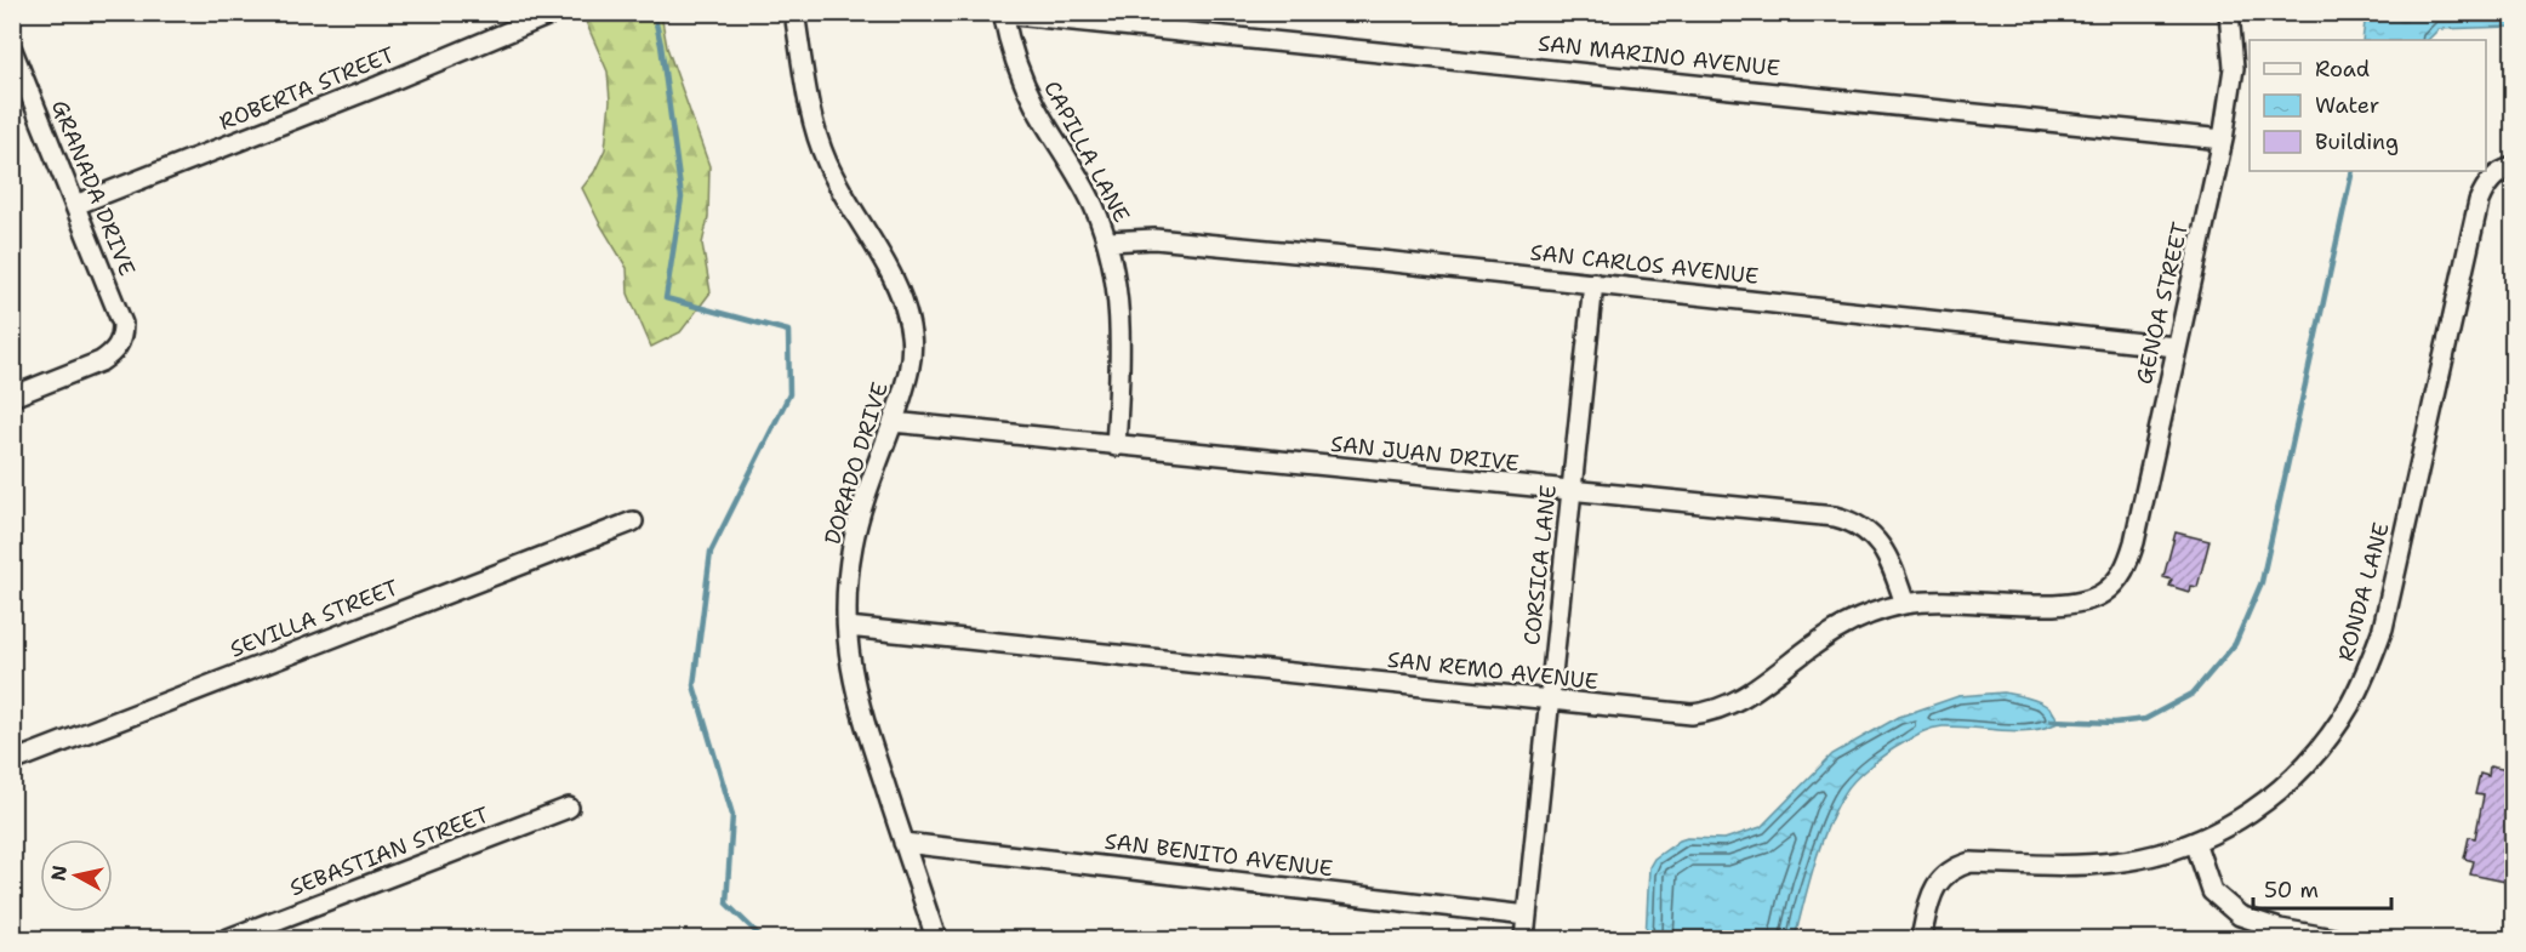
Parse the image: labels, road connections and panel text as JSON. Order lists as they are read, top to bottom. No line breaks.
{"streets":{"street":["SAN MARINO AVENUE","ROBERTA STREET","CAPILLA LANE","GRANADA DRIVE","SAN CARLOS AVENUE","GENOA STREET","SAN JUAN DRIVE","DORADO DRIVE","CORSICA LANE","RONDA LANE","SEVILLA STREET","SAN REMO AVENUE","SEBASTIAN STREET","SAN BENITO AVENUE"]},"crossings":[["SAN MARINO AVENUE","CAPILLA LANE"],["SAN MARINO AVENUE","GENOA STREET"],["ROBERTA STREET","GRANADA DRIVE"],["CAPILLA LANE","SAN CARLOS AVENUE"],["CAPILLA LANE","SAN JUAN DRIVE"],["SAN CARLOS AVENUE","GENOA STREET"],["SAN CARLOS AVENUE","CORSICA LANE"],["GENOA STREET","SAN REMO AVENUE"],["SAN JUAN DRIVE","DORADO DRIVE"],["SAN JUAN DRIVE","CORSICA LANE"],["SAN JUAN DRIVE","SAN REMO AVENUE"],["DORADO DRIVE","SAN REMO AVENUE"],["DORADO DRIVE","SAN BENITO AVENUE"],["CORSICA LANE","SAN REMO AVENUE"],["CORSICA LANE","SAN BENITO AVENUE"]],"legend":["Road","Water","Building"],"scale_bar":"50 m","north":"left"}
